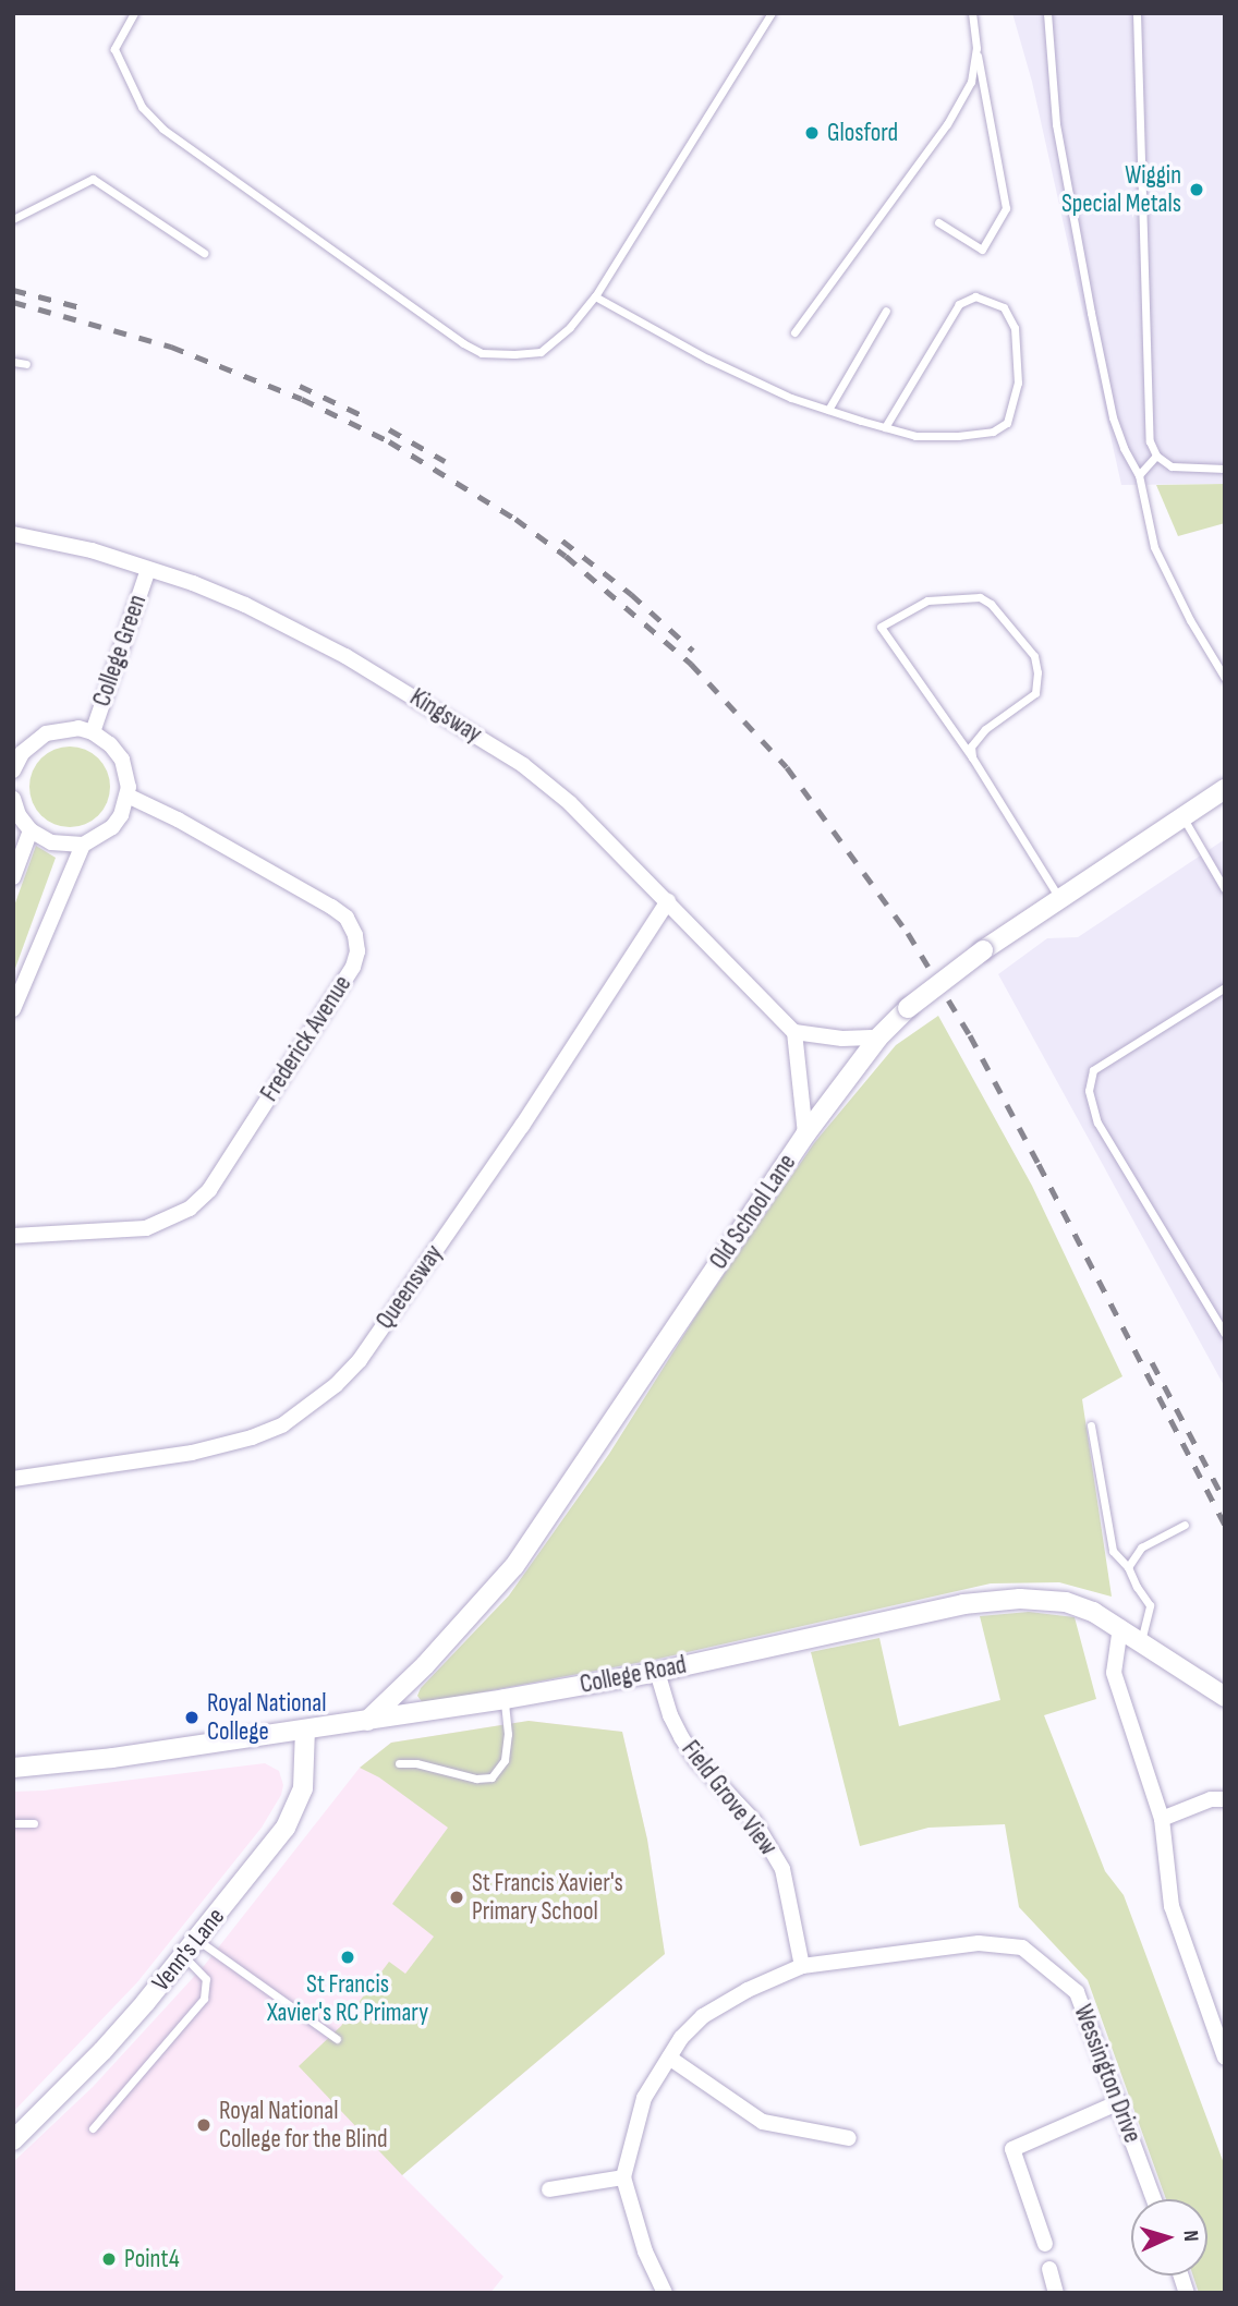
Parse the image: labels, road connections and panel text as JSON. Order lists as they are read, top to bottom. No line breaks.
{"streets":{"street":["College Green","Kingsway","Frederick Avenue","Old School Lane","Queensway","College Road","Field Grove View","Venn's Lane","Wessington Drive"]},"crossings":[["College Green","Kingsway"],["Kingsway","Queensway"],["Old School Lane","College Road"],["College Road","Field Grove View"],["College Road","Venn's Lane"],["Field Grove View","Wessington Drive"]],"places":["Glosford","Wiggin Special Metals","Royal National College","St Francis Xavier's Primary School","St Francis Xavier's RC Primary","Royal National College for the Blind","Point4"],"north":"right"}
